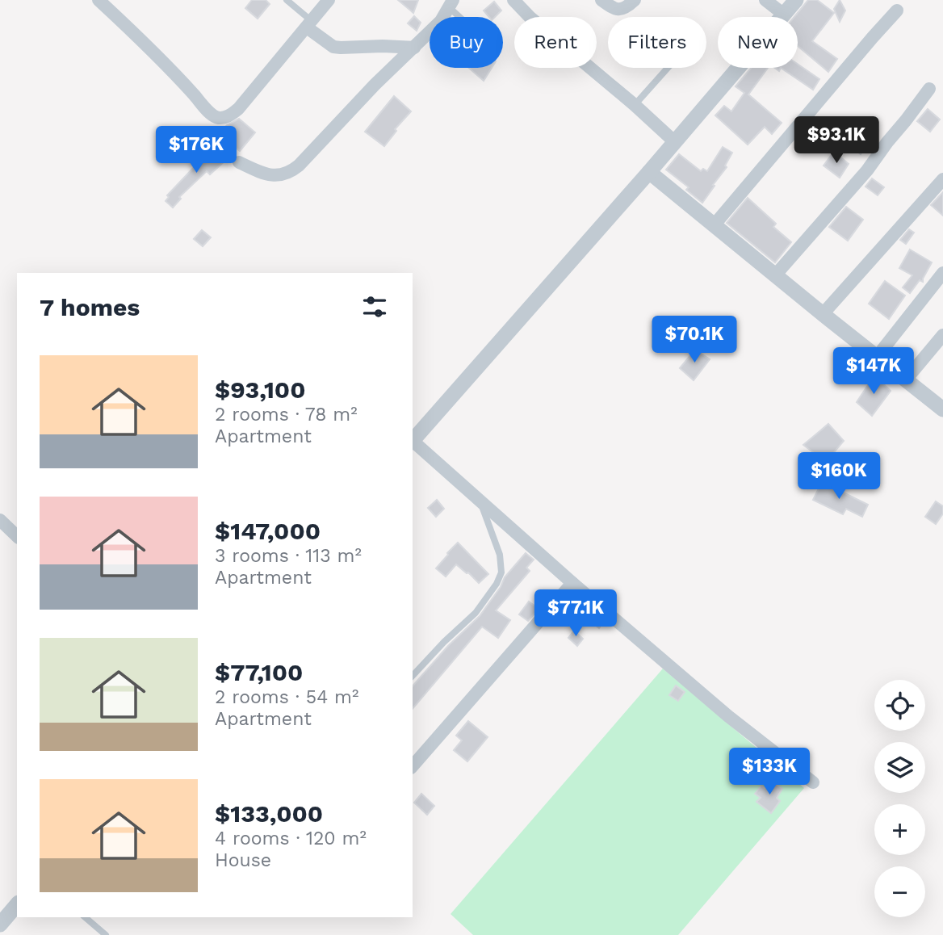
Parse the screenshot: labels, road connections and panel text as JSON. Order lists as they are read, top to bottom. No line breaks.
{"page":{"chip":["Buy","Rent","Filters","New"],"price":["$93.1K","$176K","$70.1K","$147K","$160K","$77.1K","$133K"],"heading":"7 homes","list":[{"name":"$93,100","note":"2 rooms · 78 m² · Apartment"},{"name":"$147,000","note":"3 rooms · 113 m² · Apartment"},{"name":"$77,100","note":"2 rooms · 54 m² · Apartment"},{"name":"$133,000","note":"4 rooms · 120 m² · House"}],"map_buttons":["+","−"]}}
